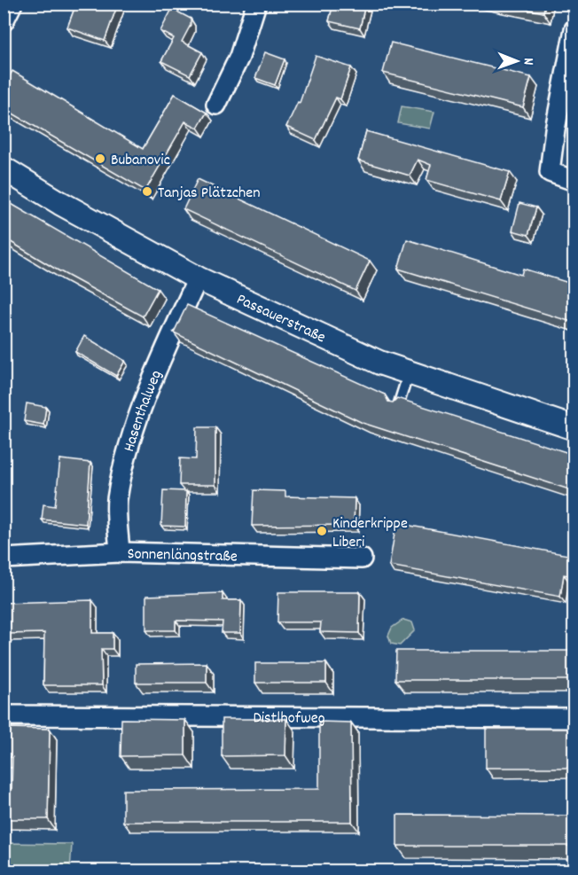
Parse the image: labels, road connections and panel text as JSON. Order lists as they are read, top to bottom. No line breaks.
{"streets":{"street":["Passauerstraße","Hasenthalweg","Sonnenlängstraße","Distlhofweg"]},"crossings":[["Passauerstraße","Hasenthalweg"],["Hasenthalweg","Sonnenlängstraße"]],"places":["Bubanovic","Tanjas Plätzchen","Kinderkrippe Liberi"],"north":"right"}
